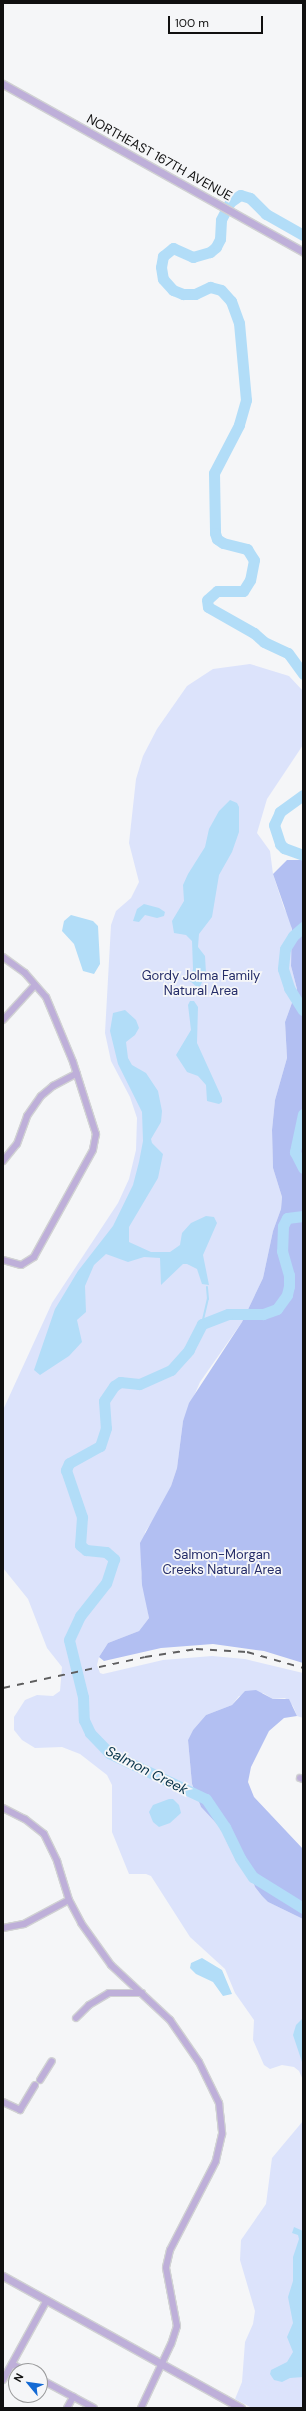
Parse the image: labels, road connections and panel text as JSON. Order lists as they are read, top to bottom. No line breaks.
{"streets":{"street":["NORTHEAST 167TH AVENUE"]},"water":["Salmon Creek"],"parks":["Gordy Jolma Family Natural Area","Salmon-Morgan Creeks Natural Area"],"scale_bar":"100 m","north":"top left"}
